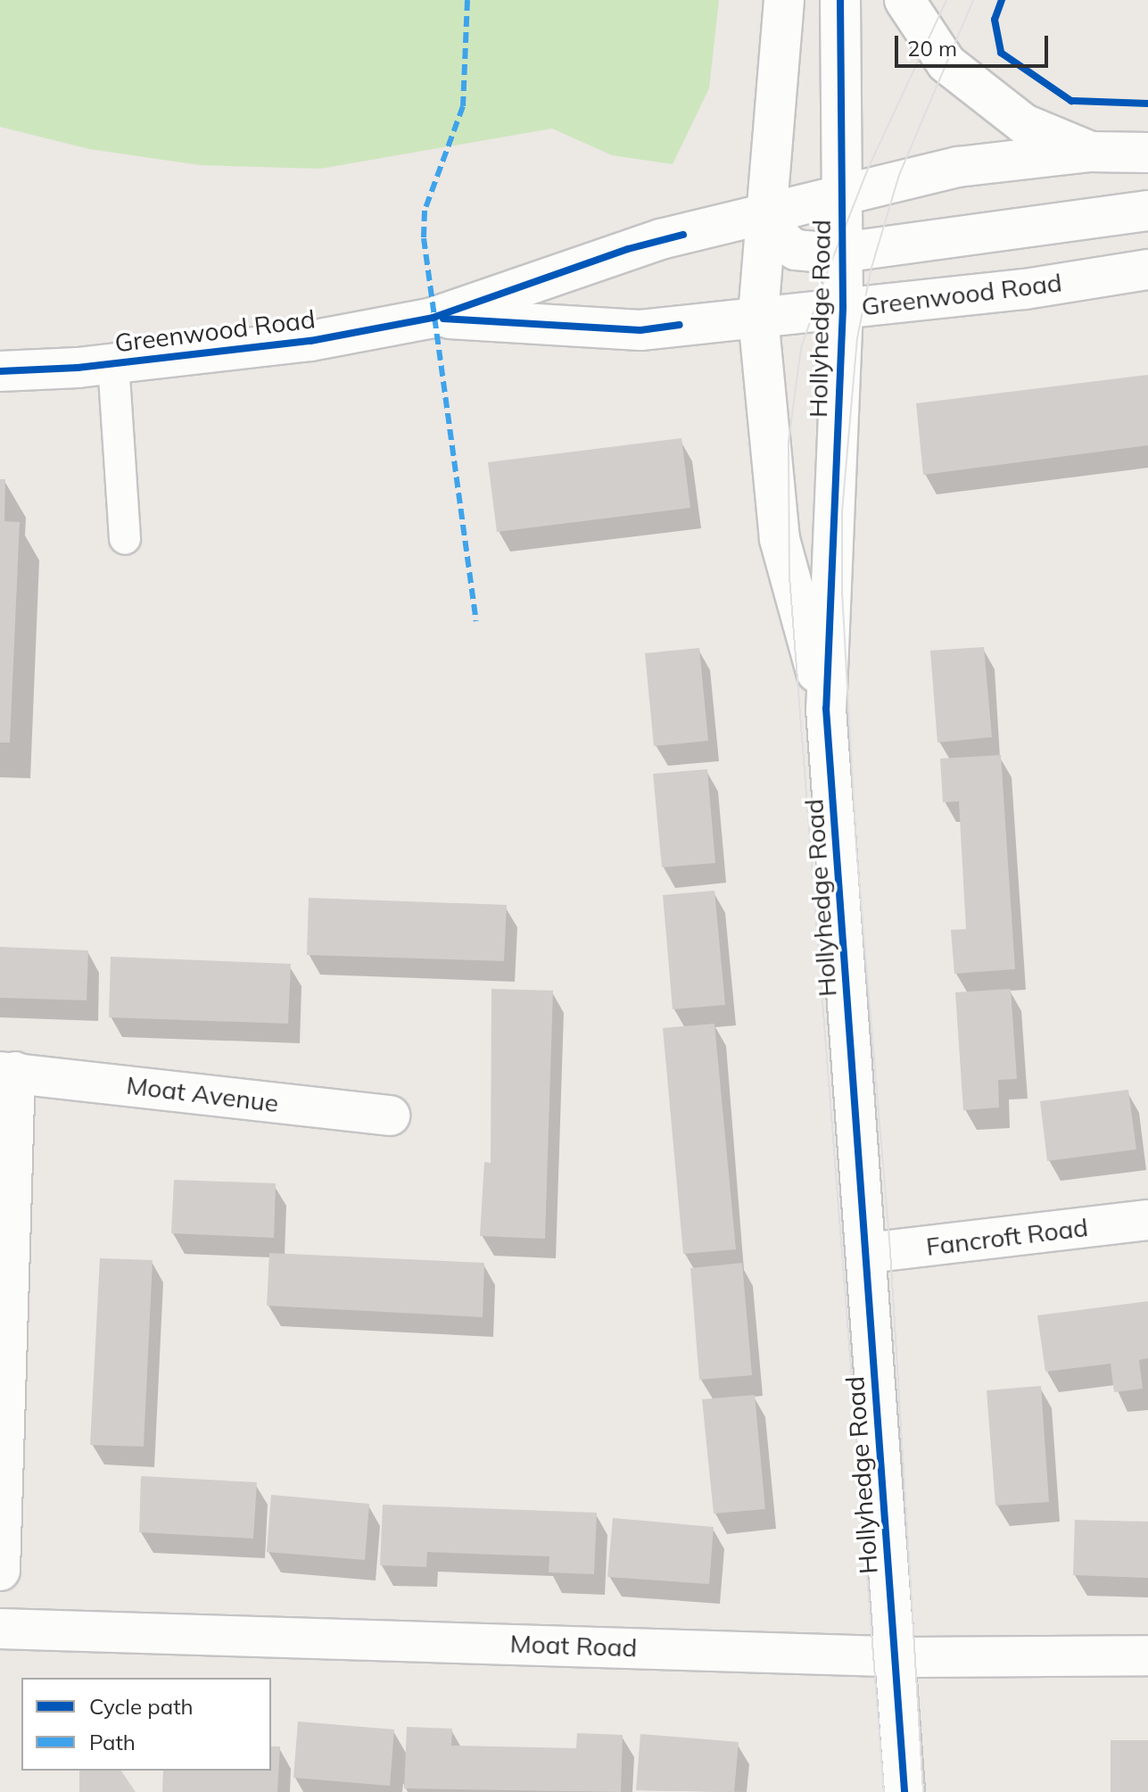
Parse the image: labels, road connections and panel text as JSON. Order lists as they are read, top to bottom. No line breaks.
{"streets":{"street":["Greenwood Road","Hollyhedge Road","Moat Avenue","Fancroft Road","Moat Road"]},"crossings":[["Greenwood Road","Hollyhedge Road"],["Hollyhedge Road","Fancroft Road"],["Hollyhedge Road","Moat Road"]],"legend":["Cycle path","Path"],"scale_bar":"20 m"}
